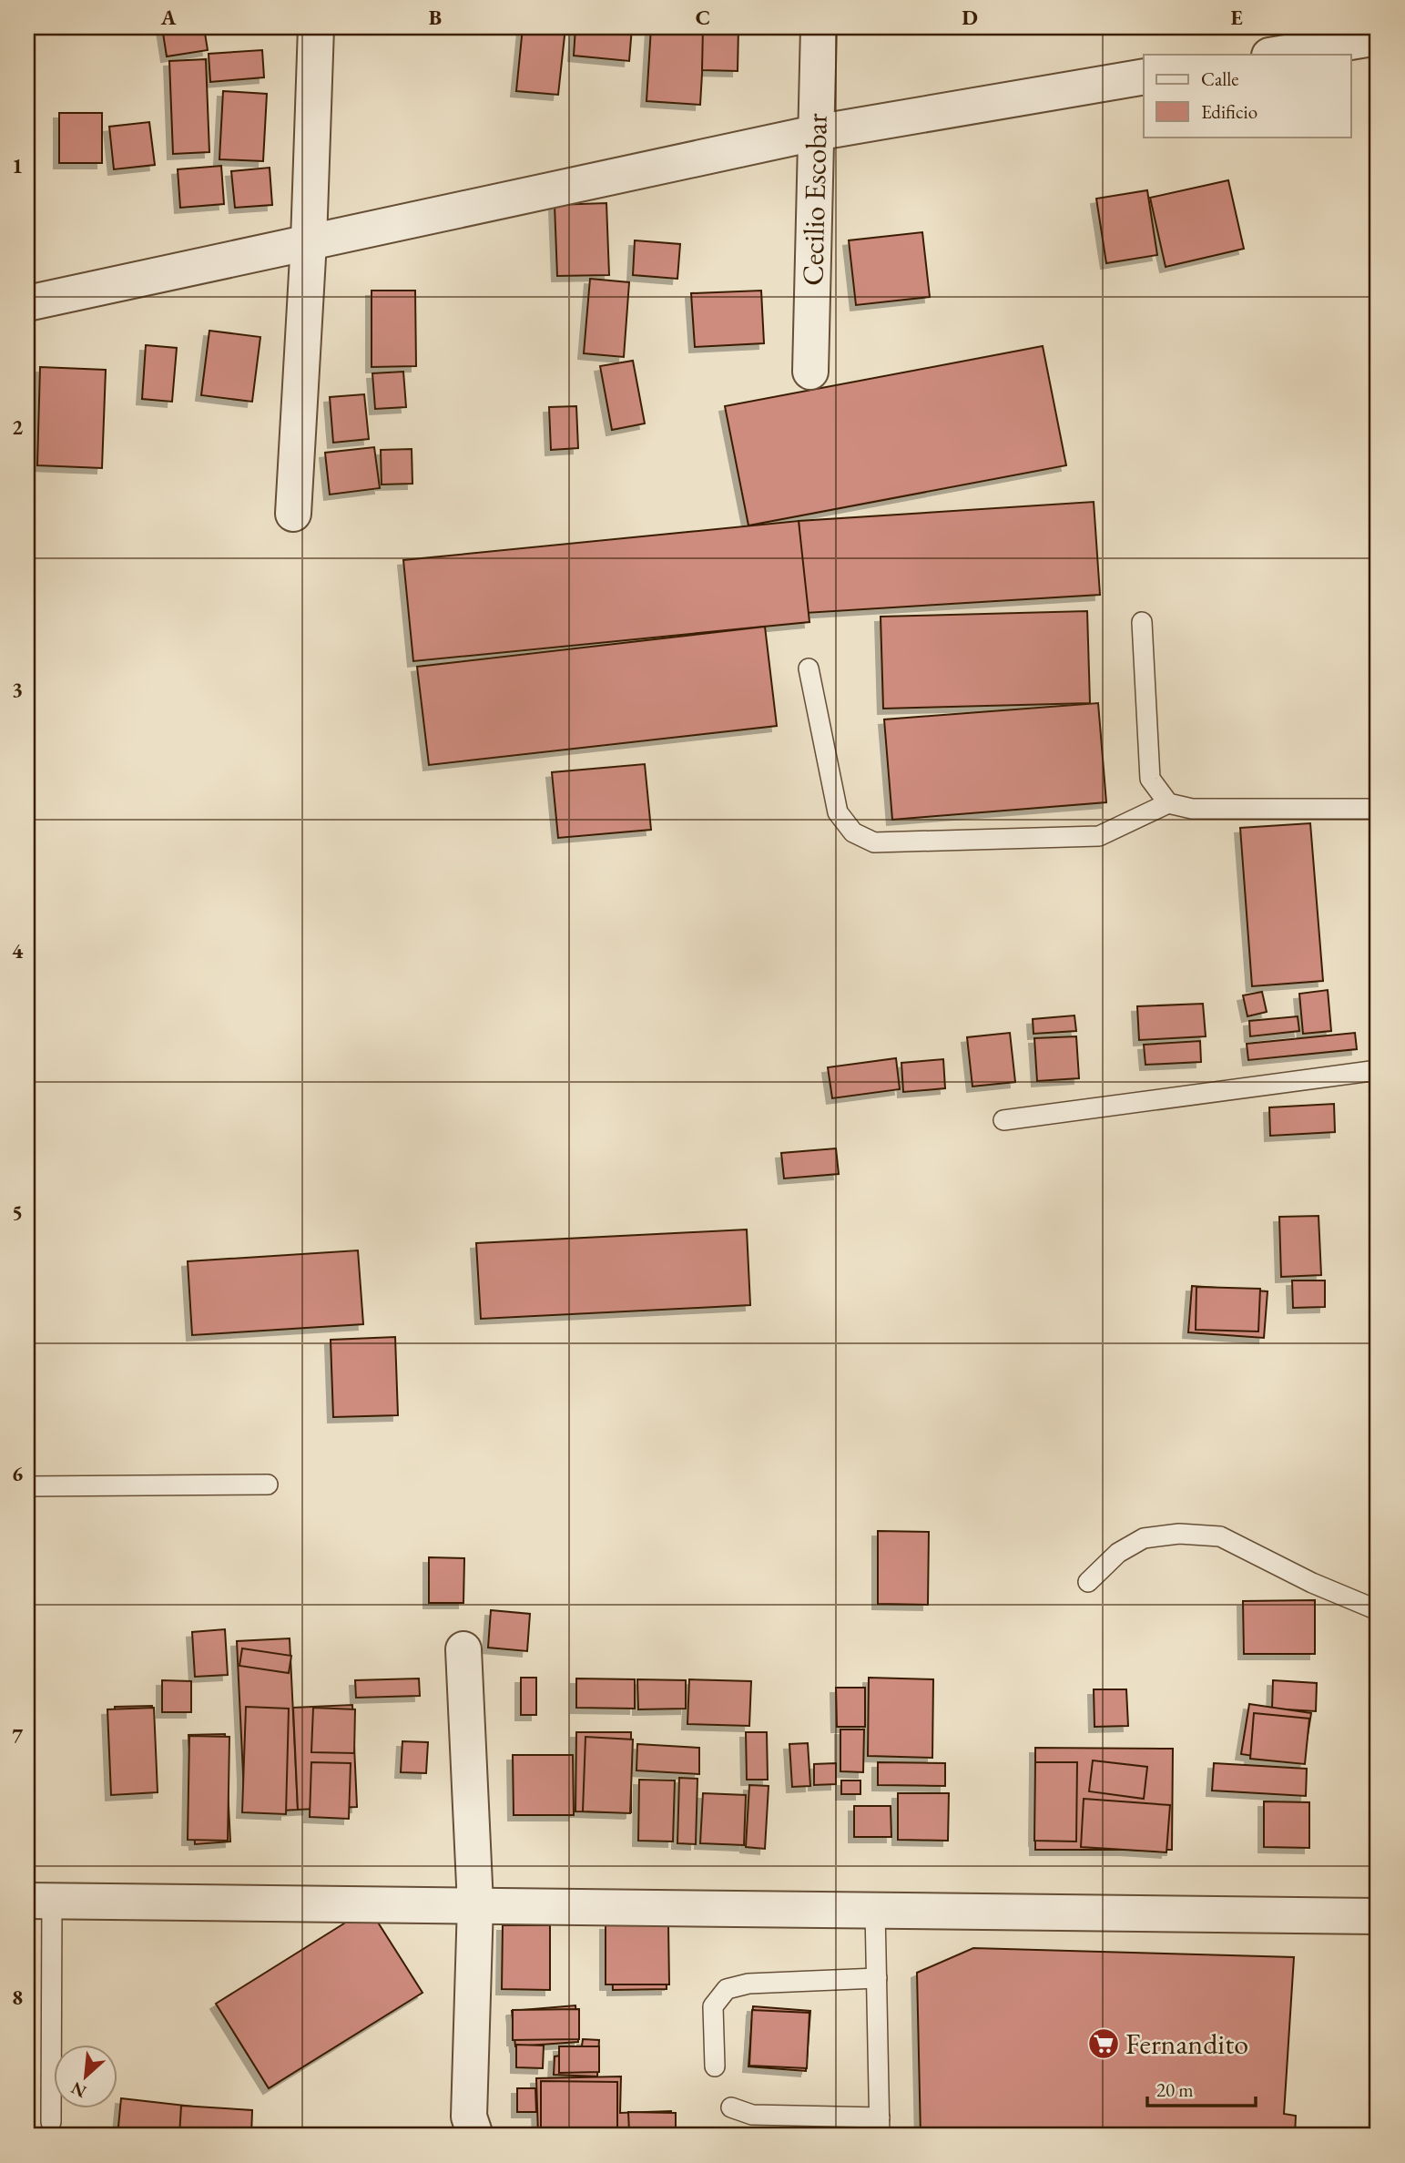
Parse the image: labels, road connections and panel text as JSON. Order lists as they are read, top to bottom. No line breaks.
{"streets":{"street":["Cecilio Escobar"]},"places":{"supermarket":["Fernandito"]},"legend":["Calle","Edificio"],"scale_bar":"20 m","north":"bottom left","grid":{"columns":["A","B","C","D","E"],"rows":["1","2","3","4","5","6","7","8"]}}
